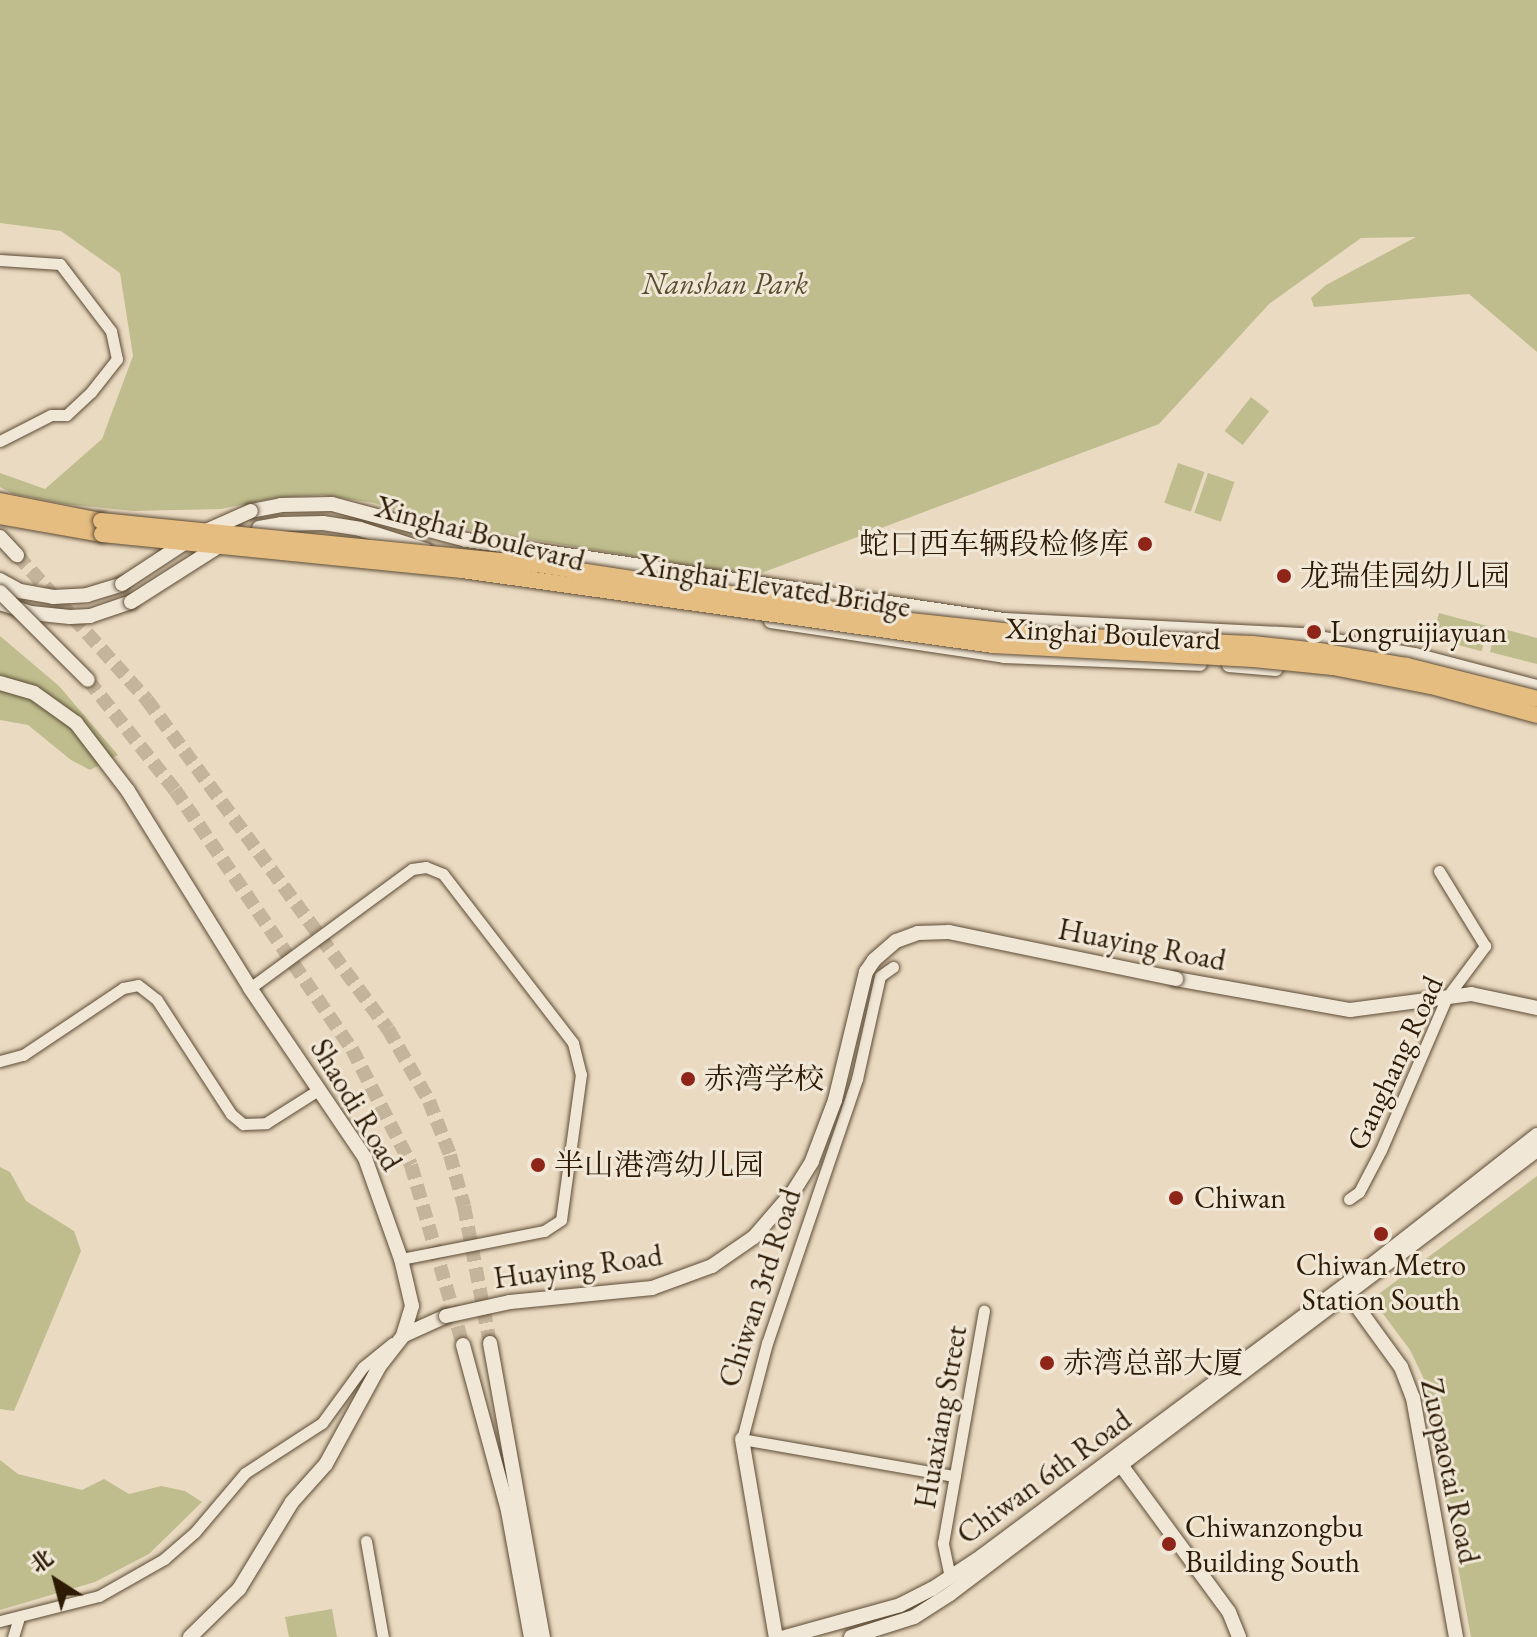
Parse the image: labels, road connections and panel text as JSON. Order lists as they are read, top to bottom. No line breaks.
{"streets":{"main road":["Xinghai Elevated Bridge"],"street":["Xinghai Boulevard","Huaying Road","Ganghang Road","Shaodi Road","Chiwan 3rd Road","Huaxiang Street","Zuopaotai Road","Chiwan 6th Road"]},"crossings":[["Huaying Road","Ganghang Road"],["Huaying Road","Shaodi Road"],["Huaxiang Street","Chiwan 6th Road"],["Zuopaotai Road","Chiwan 6th Road"]],"parks":["Nanshan Park"],"places":["蛇口西车辆段检修库","龙瑞佳园幼儿园","Longruijiayuan","赤湾学校","半山港湾幼儿园","Chiwan","Chiwan Metro Station South","赤湾总部大厦","Chiwanzongbu Building South"],"north":"top left"}
